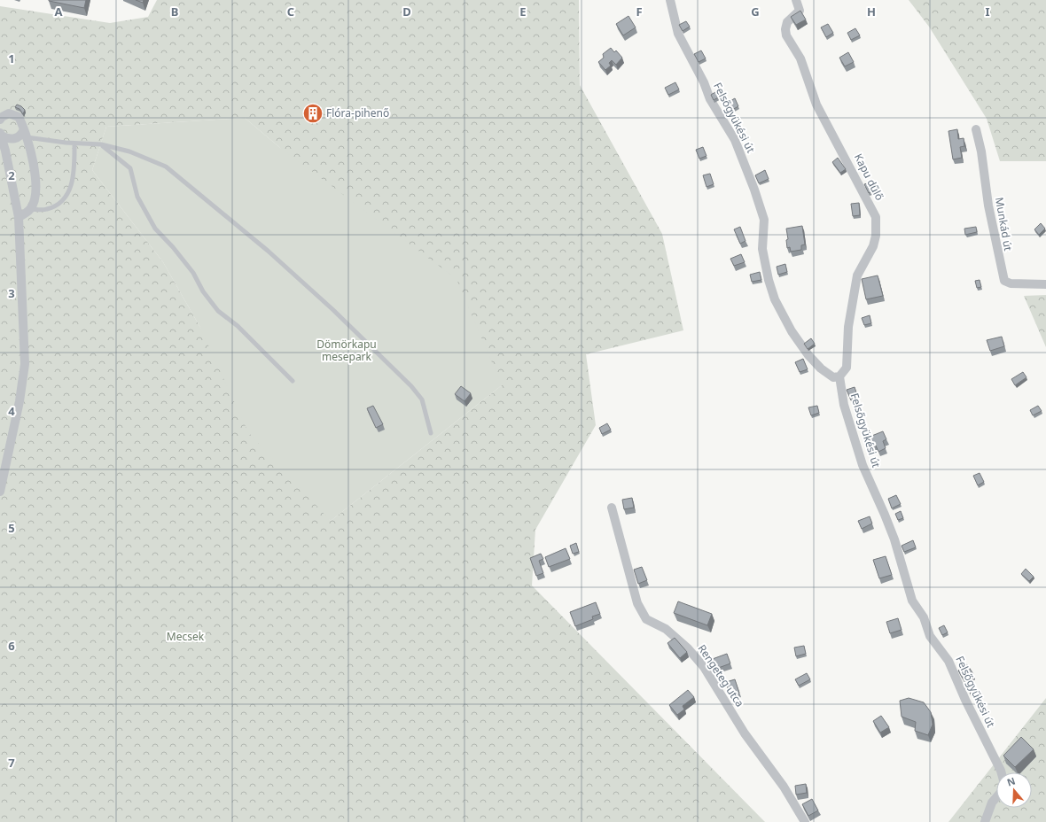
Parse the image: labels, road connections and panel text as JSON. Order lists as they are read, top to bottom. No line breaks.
{"streets":{"street":["Felsőgyükési út","Kapu dűlő","Munkád út","Rengeteg utca"]},"crossings":[["Felsőgyükési út","Kapu dűlő"]],"parks":["Dömörkapu mesepark","Mecsek"],"places":{"building":["Flóra-pihenő"]},"north":"top","grid":{"columns":["A","B","C","D","E","F","G","H","I"],"rows":["1","2","3","4","5","6","7"]}}
